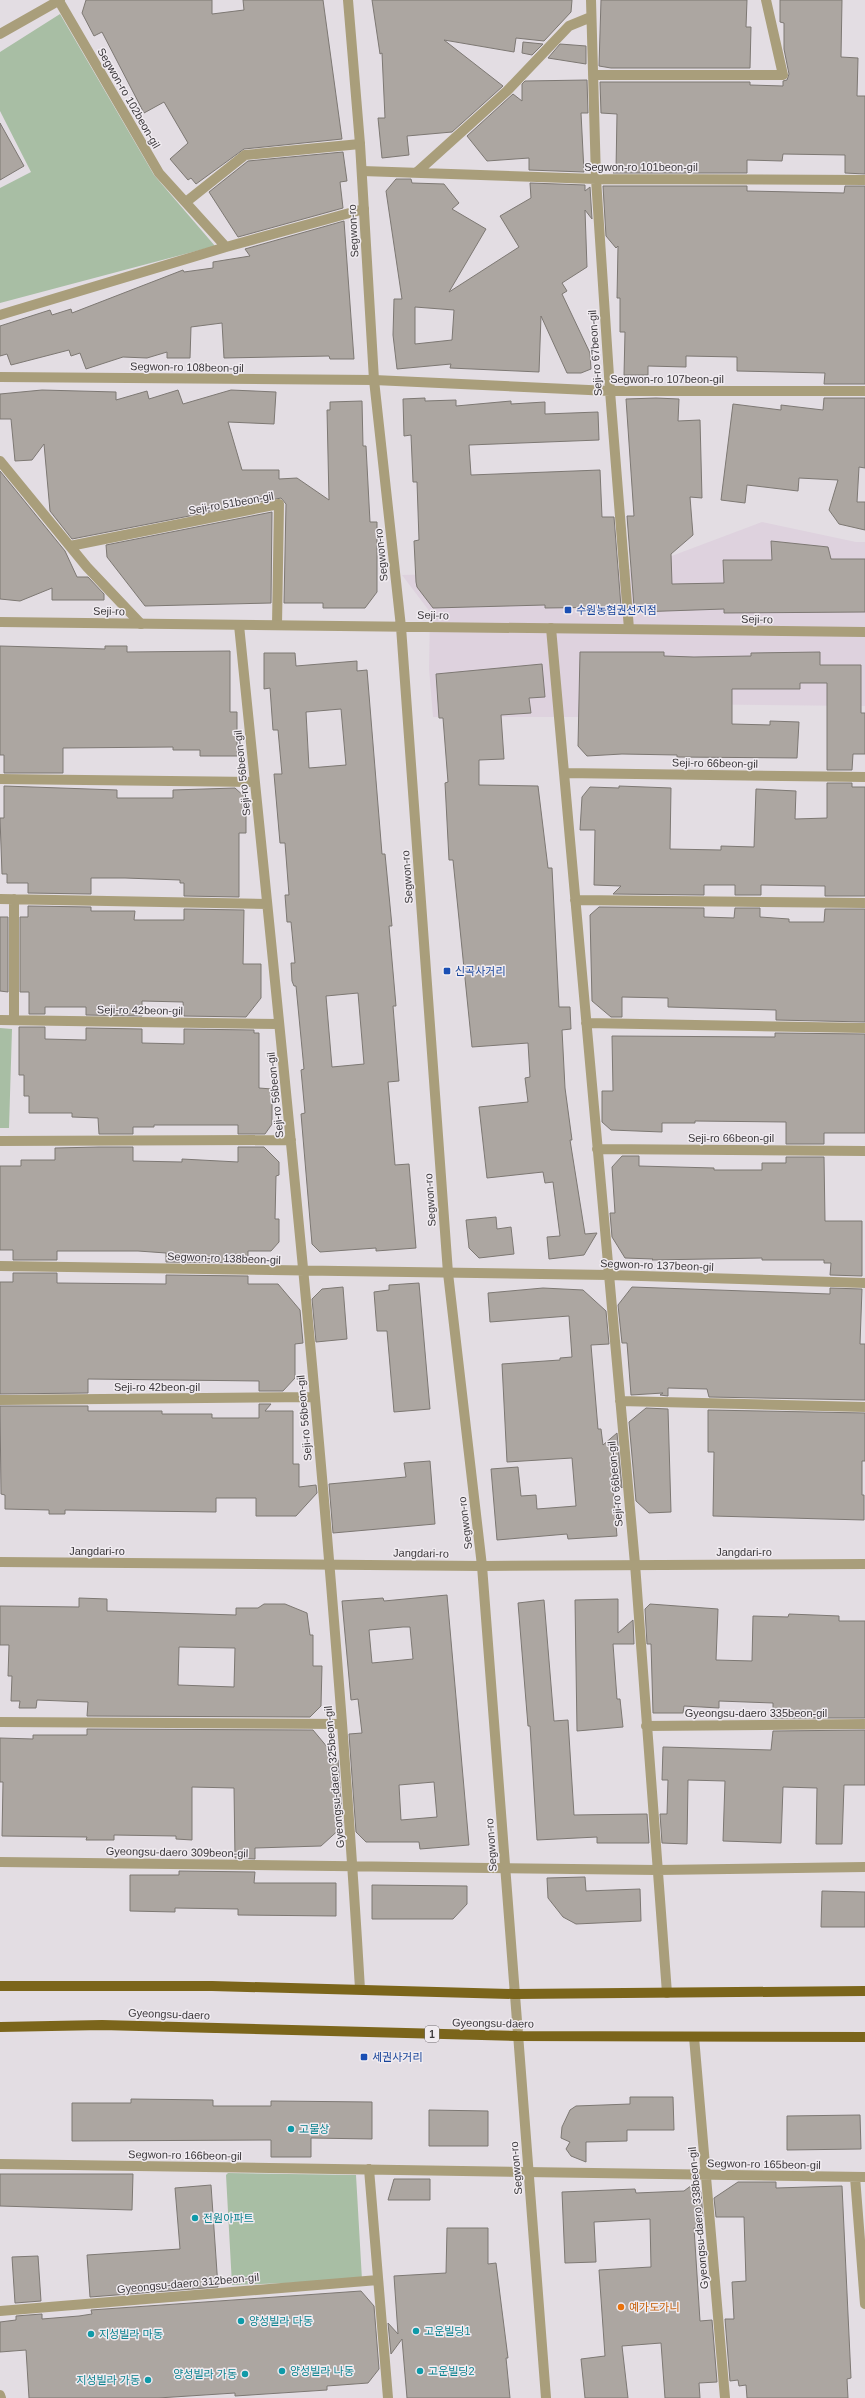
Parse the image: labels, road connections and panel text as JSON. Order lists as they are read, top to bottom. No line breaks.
{"streets":{"main road":["Gyeongsu-daero","1"],"street":["Segwon-ro 102beon-gil","Segwon-ro 101beon-gil","Segwon-ro","Seji-ro 67beon-gil","Segwon-ro 108beon-gil","Segwon-ro 107beon-gil","Seji-ro 51beon-gil","Seji-ro","Seji-ro 66beon-gil","Seji-ro 56beon-gil","Seji-ro 42beon-gil","Segwon-ro 138beon-gil","Segwon-ro 137beon-gil","Jangdari-ro","Gyeongsu-daero 335beon-gil","Gyeongsu-daero 325beon-gil","Gyeongsu-daero 309beon-gil","Segwon-ro 166beon-gil","Segwon-ro 165beon-gil","Gyeongsu-daero 338beon-gil","Gyeongsu-daero 312beon-gil"]},"crossings":[["Segwon-ro 101beon-gil","Segwon-ro"],["Segwon-ro 101beon-gil","Seji-ro 67beon-gil"],["Segwon-ro","Segwon-ro 108beon-gil"],["Segwon-ro","Segwon-ro 107beon-gil"],["Segwon-ro","Seji-ro"],["Segwon-ro","Segwon-ro 138beon-gil"],["Segwon-ro","Segwon-ro 137beon-gil"],["Segwon-ro","Jangdari-ro"],["Segwon-ro","Gyeongsu-daero 309beon-gil"],["Segwon-ro","Gyeongsu-daero"],["Segwon-ro","Segwon-ro 166beon-gil"],["Segwon-ro","Segwon-ro 165beon-gil"],["Seji-ro 67beon-gil","Segwon-ro 107beon-gil"],["Seji-ro 67beon-gil","Seji-ro"],["Segwon-ro 108beon-gil","Segwon-ro 107beon-gil"],["Seji-ro 51beon-gil","Seji-ro"],["Seji-ro","Seji-ro 66beon-gil"],["Seji-ro","Seji-ro 56beon-gil"],["Seji-ro 66beon-gil","Segwon-ro 137beon-gil"],["Seji-ro 66beon-gil","Jangdari-ro"],["Seji-ro 56beon-gil","Seji-ro 42beon-gil"],["Seji-ro 56beon-gil","Segwon-ro 138beon-gil"],["Seji-ro 56beon-gil","Jangdari-ro"],["Seji-ro 56beon-gil","Gyeongsu-daero 325beon-gil"],["Segwon-ro 138beon-gil","Segwon-ro 137beon-gil"],["Jangdari-ro","Gyeongsu-daero 325beon-gil"],["Gyeongsu-daero 325beon-gil","Gyeongsu-daero 309beon-gil"],["Gyeongsu-daero","Gyeongsu-daero 338beon-gil"],["Segwon-ro 166beon-gil","Segwon-ro 165beon-gil"],["Segwon-ro 165beon-gil","Gyeongsu-daero 338beon-gil"]],"places":{"transit":["수원농협권선지점","신곡사거리","세권사거리"],"other":["고물상","전원아파트","예가도가니","양성빌라 다동","고운빌딩1","지성빌라 마동","양성빌라 나동","고운빌딩2","양성빌라 가동","지성빌라 가동"]}}
